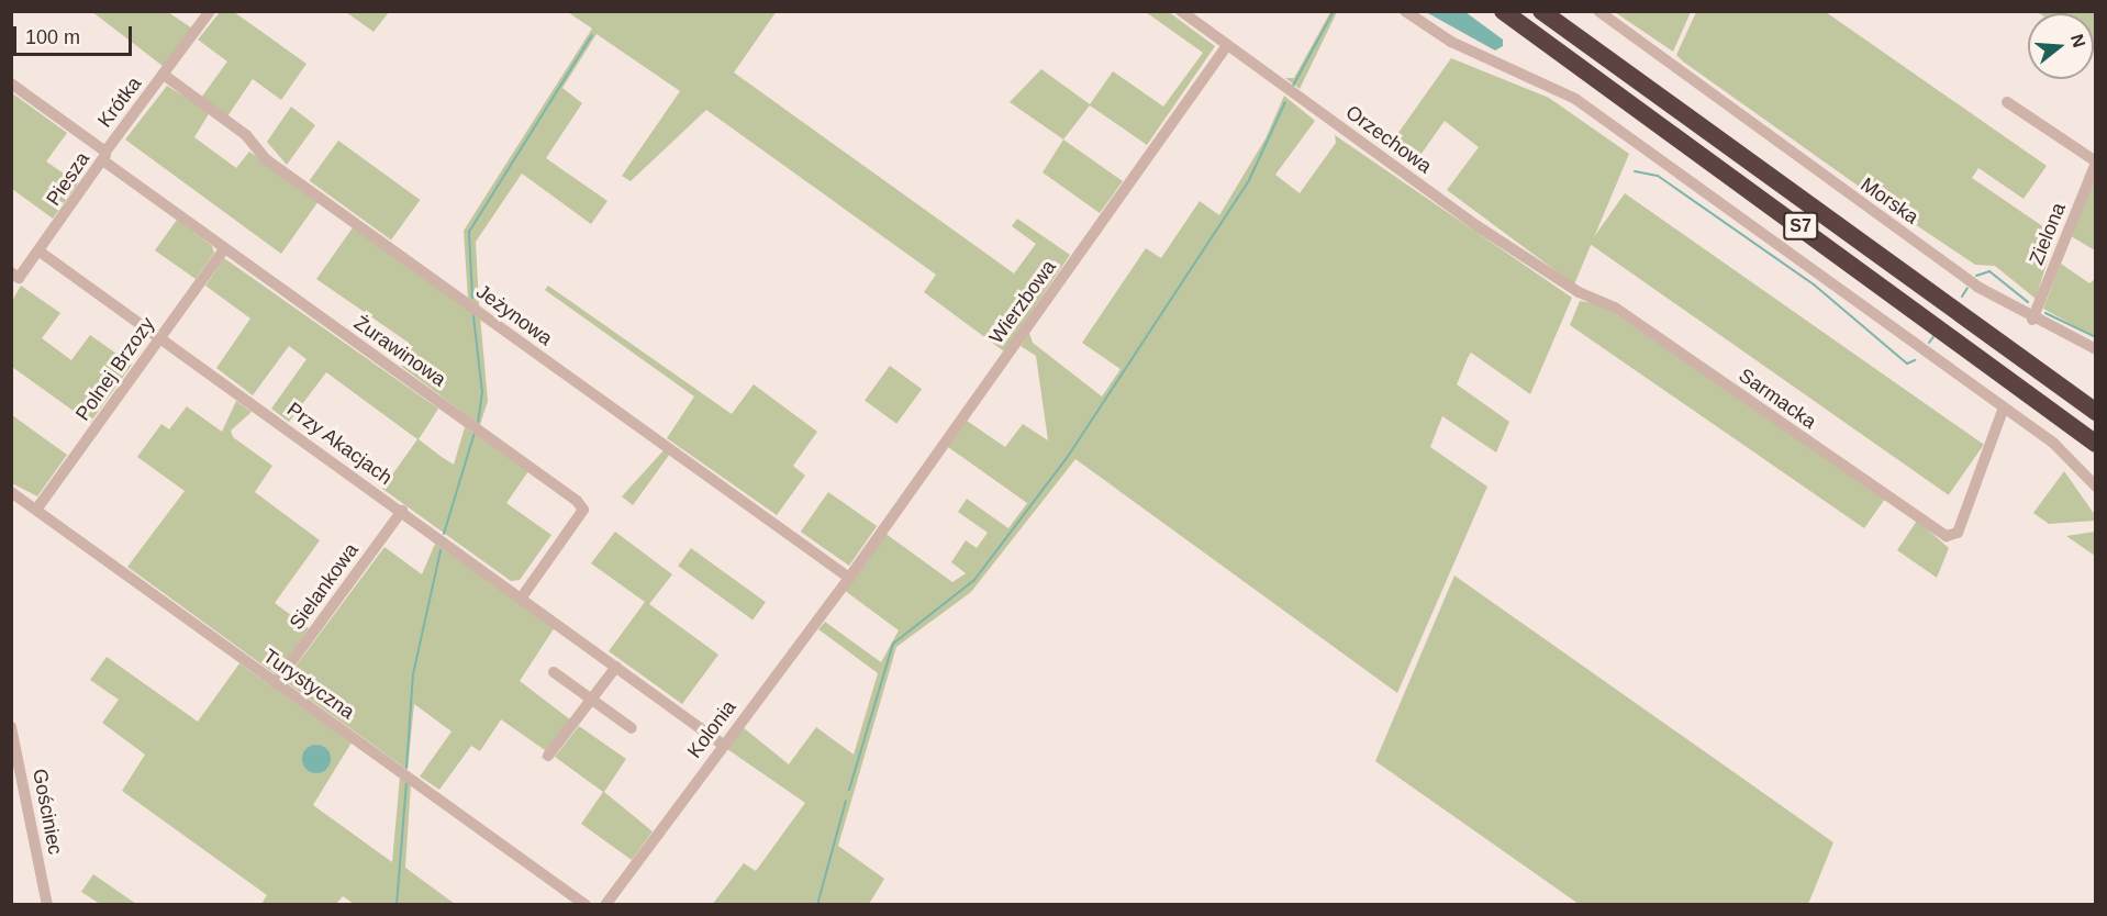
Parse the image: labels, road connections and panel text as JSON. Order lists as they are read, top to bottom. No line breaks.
{"streets":{"highway":["S7"],"street":["Krótka","Orzechowa","Piesza","Morska","Zielona","Wierzbowa","Jeżynowa","Żurawinowa","Polnej Brzozy","Sarmacka","Przy Akacjach","Sielankowa","Turystyczna","Kolonia","Gościniec"]},"crossings":[["Krótka","Piesza"],["Krótka","Jeżynowa"],["Krótka","Żurawinowa"],["Orzechowa","Wierzbowa"],["Orzechowa","Sarmacka"],["Piesza","Żurawinowa"],["Piesza","Przy Akacjach"],["Morska","Zielona"],["Wierzbowa","Jeżynowa"],["Wierzbowa","Kolonia"],["Jeżynowa","Kolonia"],["Żurawinowa","Polnej Brzozy"],["Żurawinowa","Przy Akacjach"],["Polnej Brzozy","Przy Akacjach"],["Polnej Brzozy","Turystyczna"],["Przy Akacjach","Sielankowa"],["Przy Akacjach","Kolonia"],["Sielankowa","Turystyczna"]],"scale_bar":"100 m","north":"right"}
